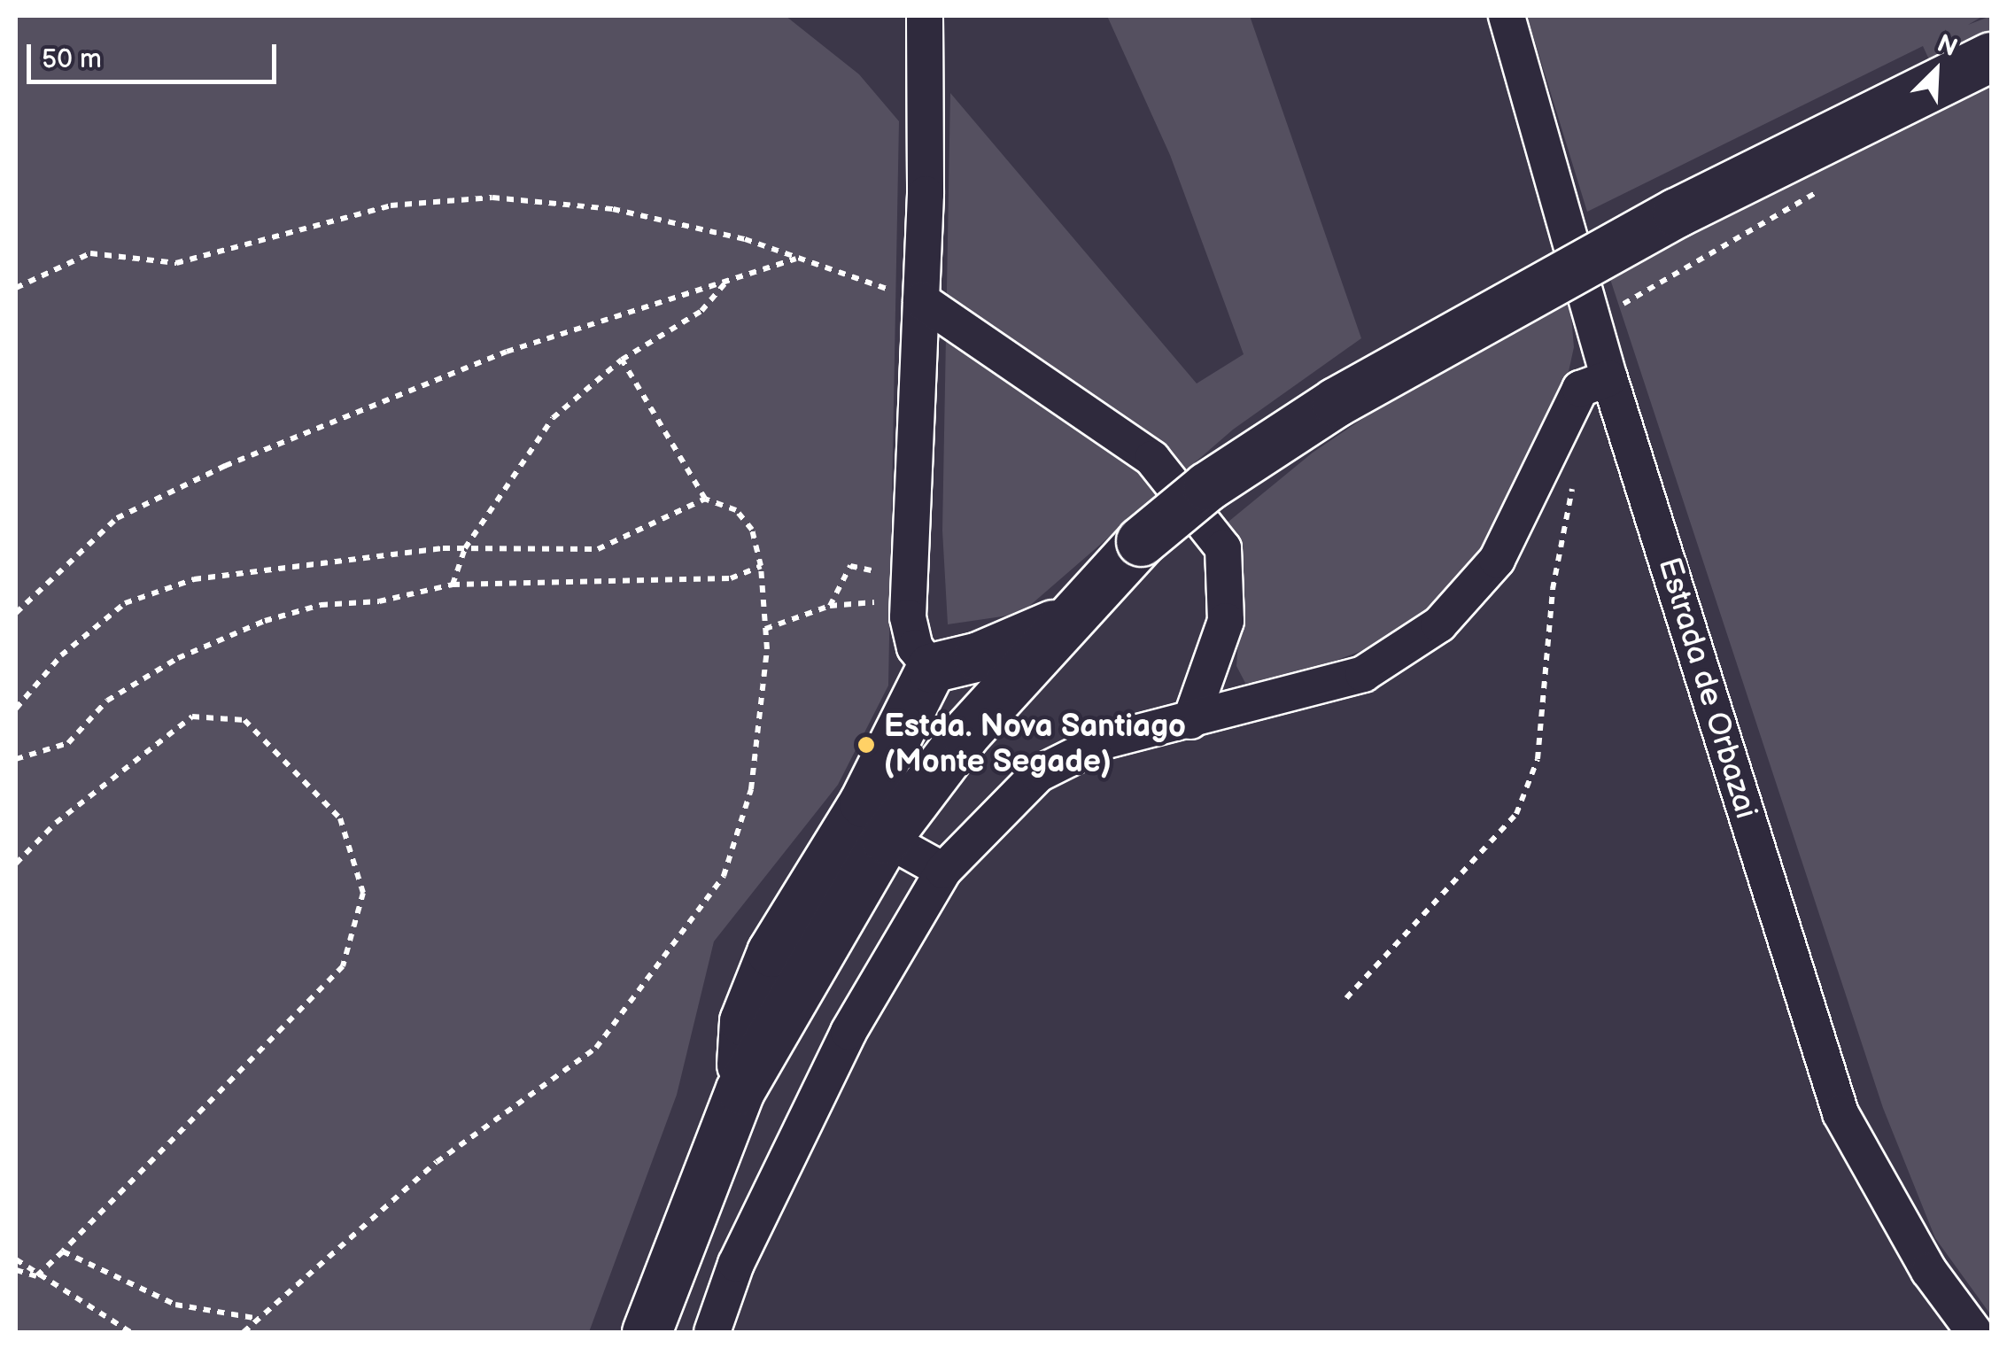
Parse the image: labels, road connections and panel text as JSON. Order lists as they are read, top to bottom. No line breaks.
{"streets":{"street":["Estrada de Orbazai"]},"places":["Estda. Nova Santiago (Monte Segade)"],"scale_bar":"50 m","north":"top right"}
